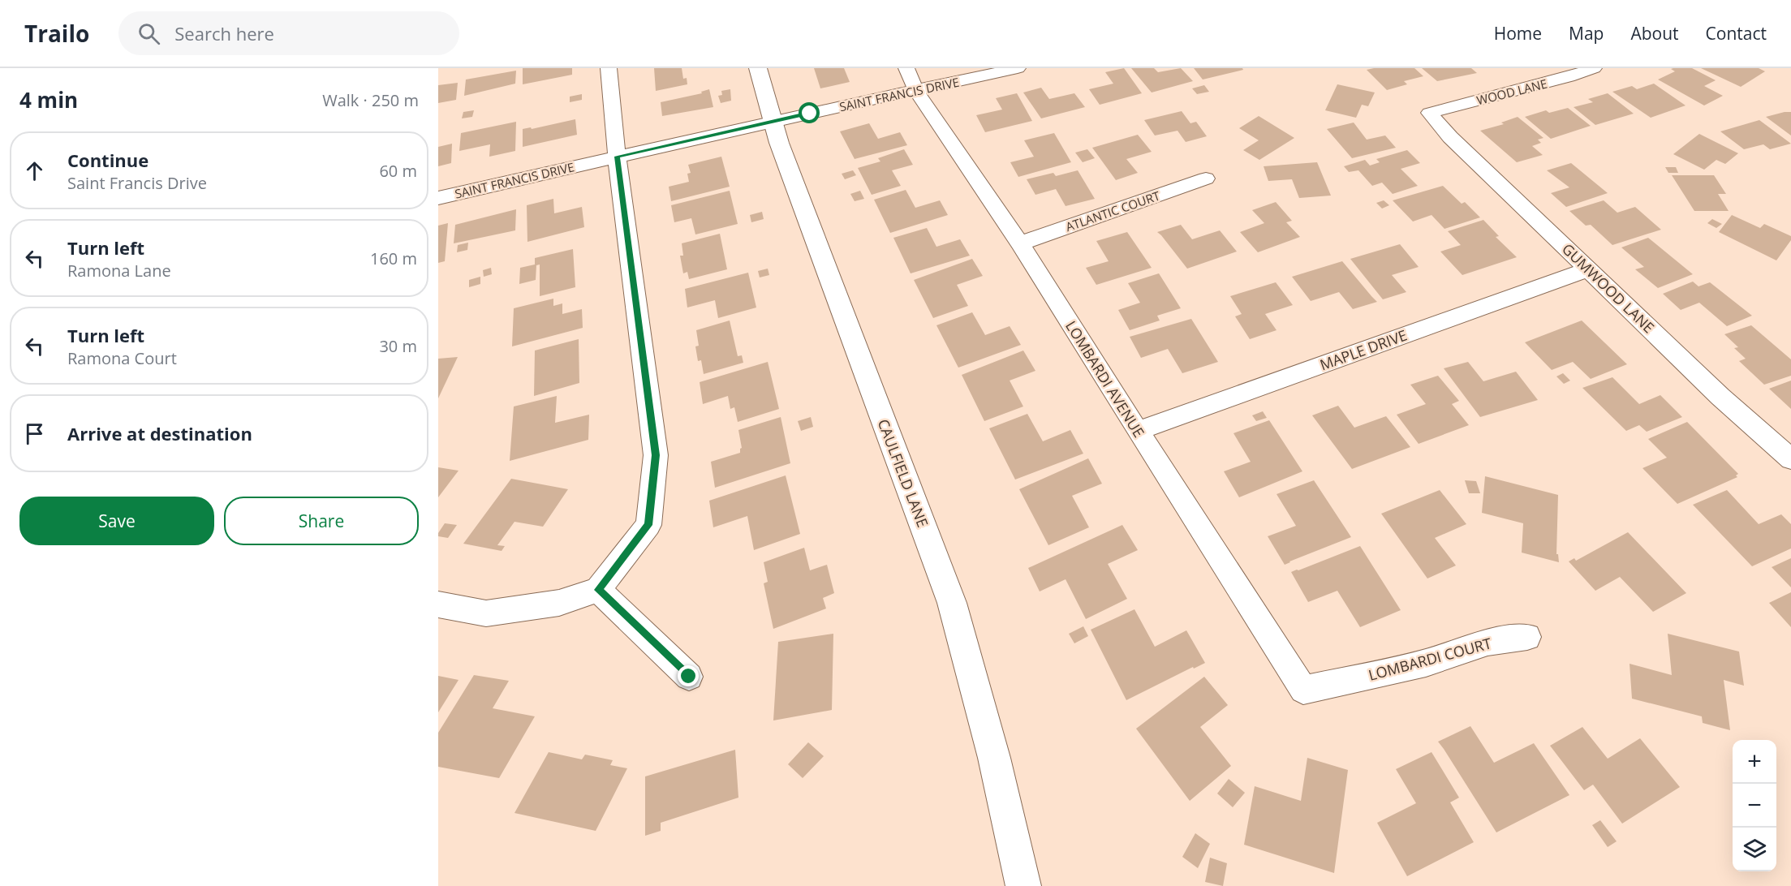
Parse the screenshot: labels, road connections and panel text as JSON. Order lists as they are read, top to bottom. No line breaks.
{"streets":{"main road":["CAULFIELD LANE"],"street":["WOOD LANE","SAINT FRANCIS DRIVE","ATLANTIC COURT","GUMWOOD LANE","MAPLE DRIVE","LOMBARDI AVENUE","LOMBARDI COURT"]},"crossings":[["WOOD LANE","GUMWOOD LANE"],["SAINT FRANCIS DRIVE","LOMBARDI AVENUE"],["SAINT FRANCIS DRIVE","CAULFIELD LANE"],["ATLANTIC COURT","LOMBARDI AVENUE"],["GUMWOOD LANE","MAPLE DRIVE"],["MAPLE DRIVE","LOMBARDI AVENUE"],["LOMBARDI AVENUE","LOMBARDI COURT"]],"page":{"header":"Trailo","search":"Search here","nav":["Home","Map","About","Contact"],"heading":["4 min","Walk · 250 m"],"list":[["Continue","Saint Francis Drive","60 m"],["Turn left","Ramona Lane","160 m"],["Turn left","Ramona Court","30 m"],"Arrive at destination"],"buttons":["Save","Share"],"map_buttons":["+","−"]}}
